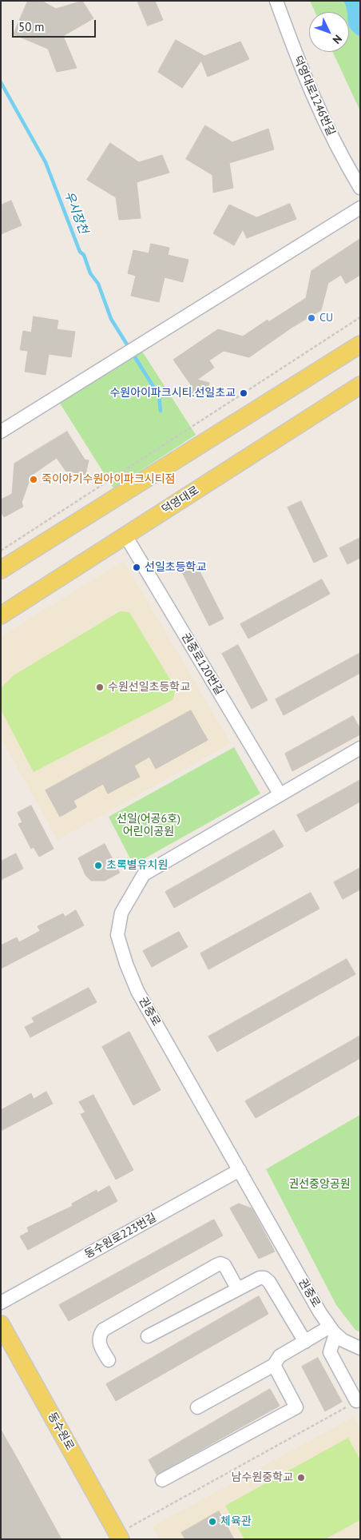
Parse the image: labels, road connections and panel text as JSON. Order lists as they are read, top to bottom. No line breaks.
{"streets":{"main road":["덕영대로","동수원로"],"street":["덕영대로1246번길","권중로120번길","권중로","동수원로223번길"]},"crossings":[["덕영대로","권중로120번길"],["권중로120번길","권중로"],["권중로","동수원로223번길"]],"water":["우시장천"],"parks":["선일(어공6호) 어린이공원","권선중앙공원"],"places":["CU","수원아이파크시티.선일초교","죽이야기수원아이파크시티점","선일초등학교","수원선일초등학교","초록별유치원","남수원중학교","체육관"],"scale_bar":"50 m","north":"bottom right"}
